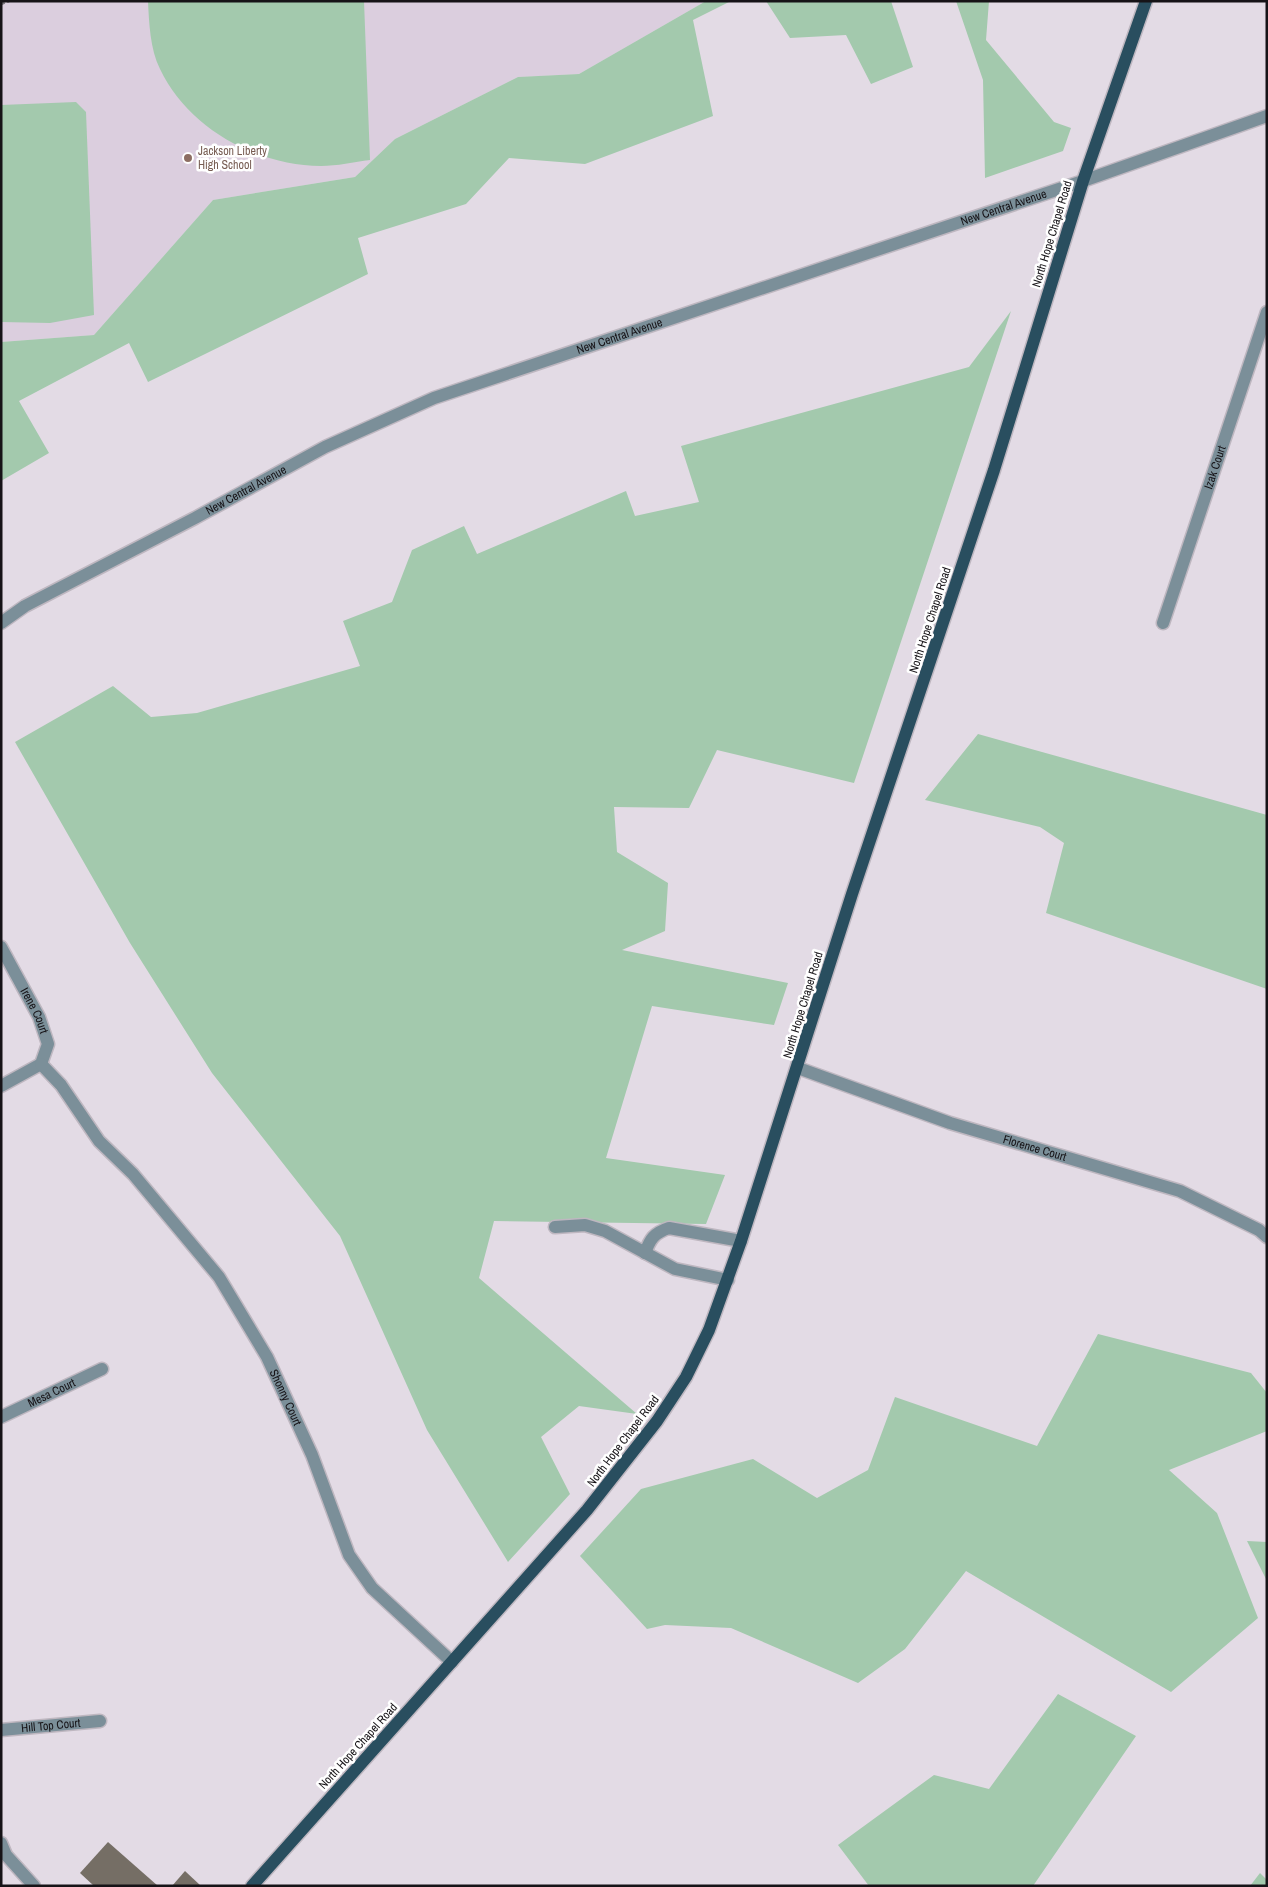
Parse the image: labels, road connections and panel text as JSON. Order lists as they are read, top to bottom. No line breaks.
{"streets":{"main road":["North Hope Chapel Road"],"street":["New Central Avenue","Izak Court","Irene Court","Florence Court","Mesa Court","Shonny Court","Hill Top Court"]},"crossings":[["New Central Avenue","North Hope Chapel Road"],["North Hope Chapel Road","Florence Court"],["North Hope Chapel Road","Shonny Court"],["Irene Court","Shonny Court"]],"places":["Jackson Liberty High School"]}
